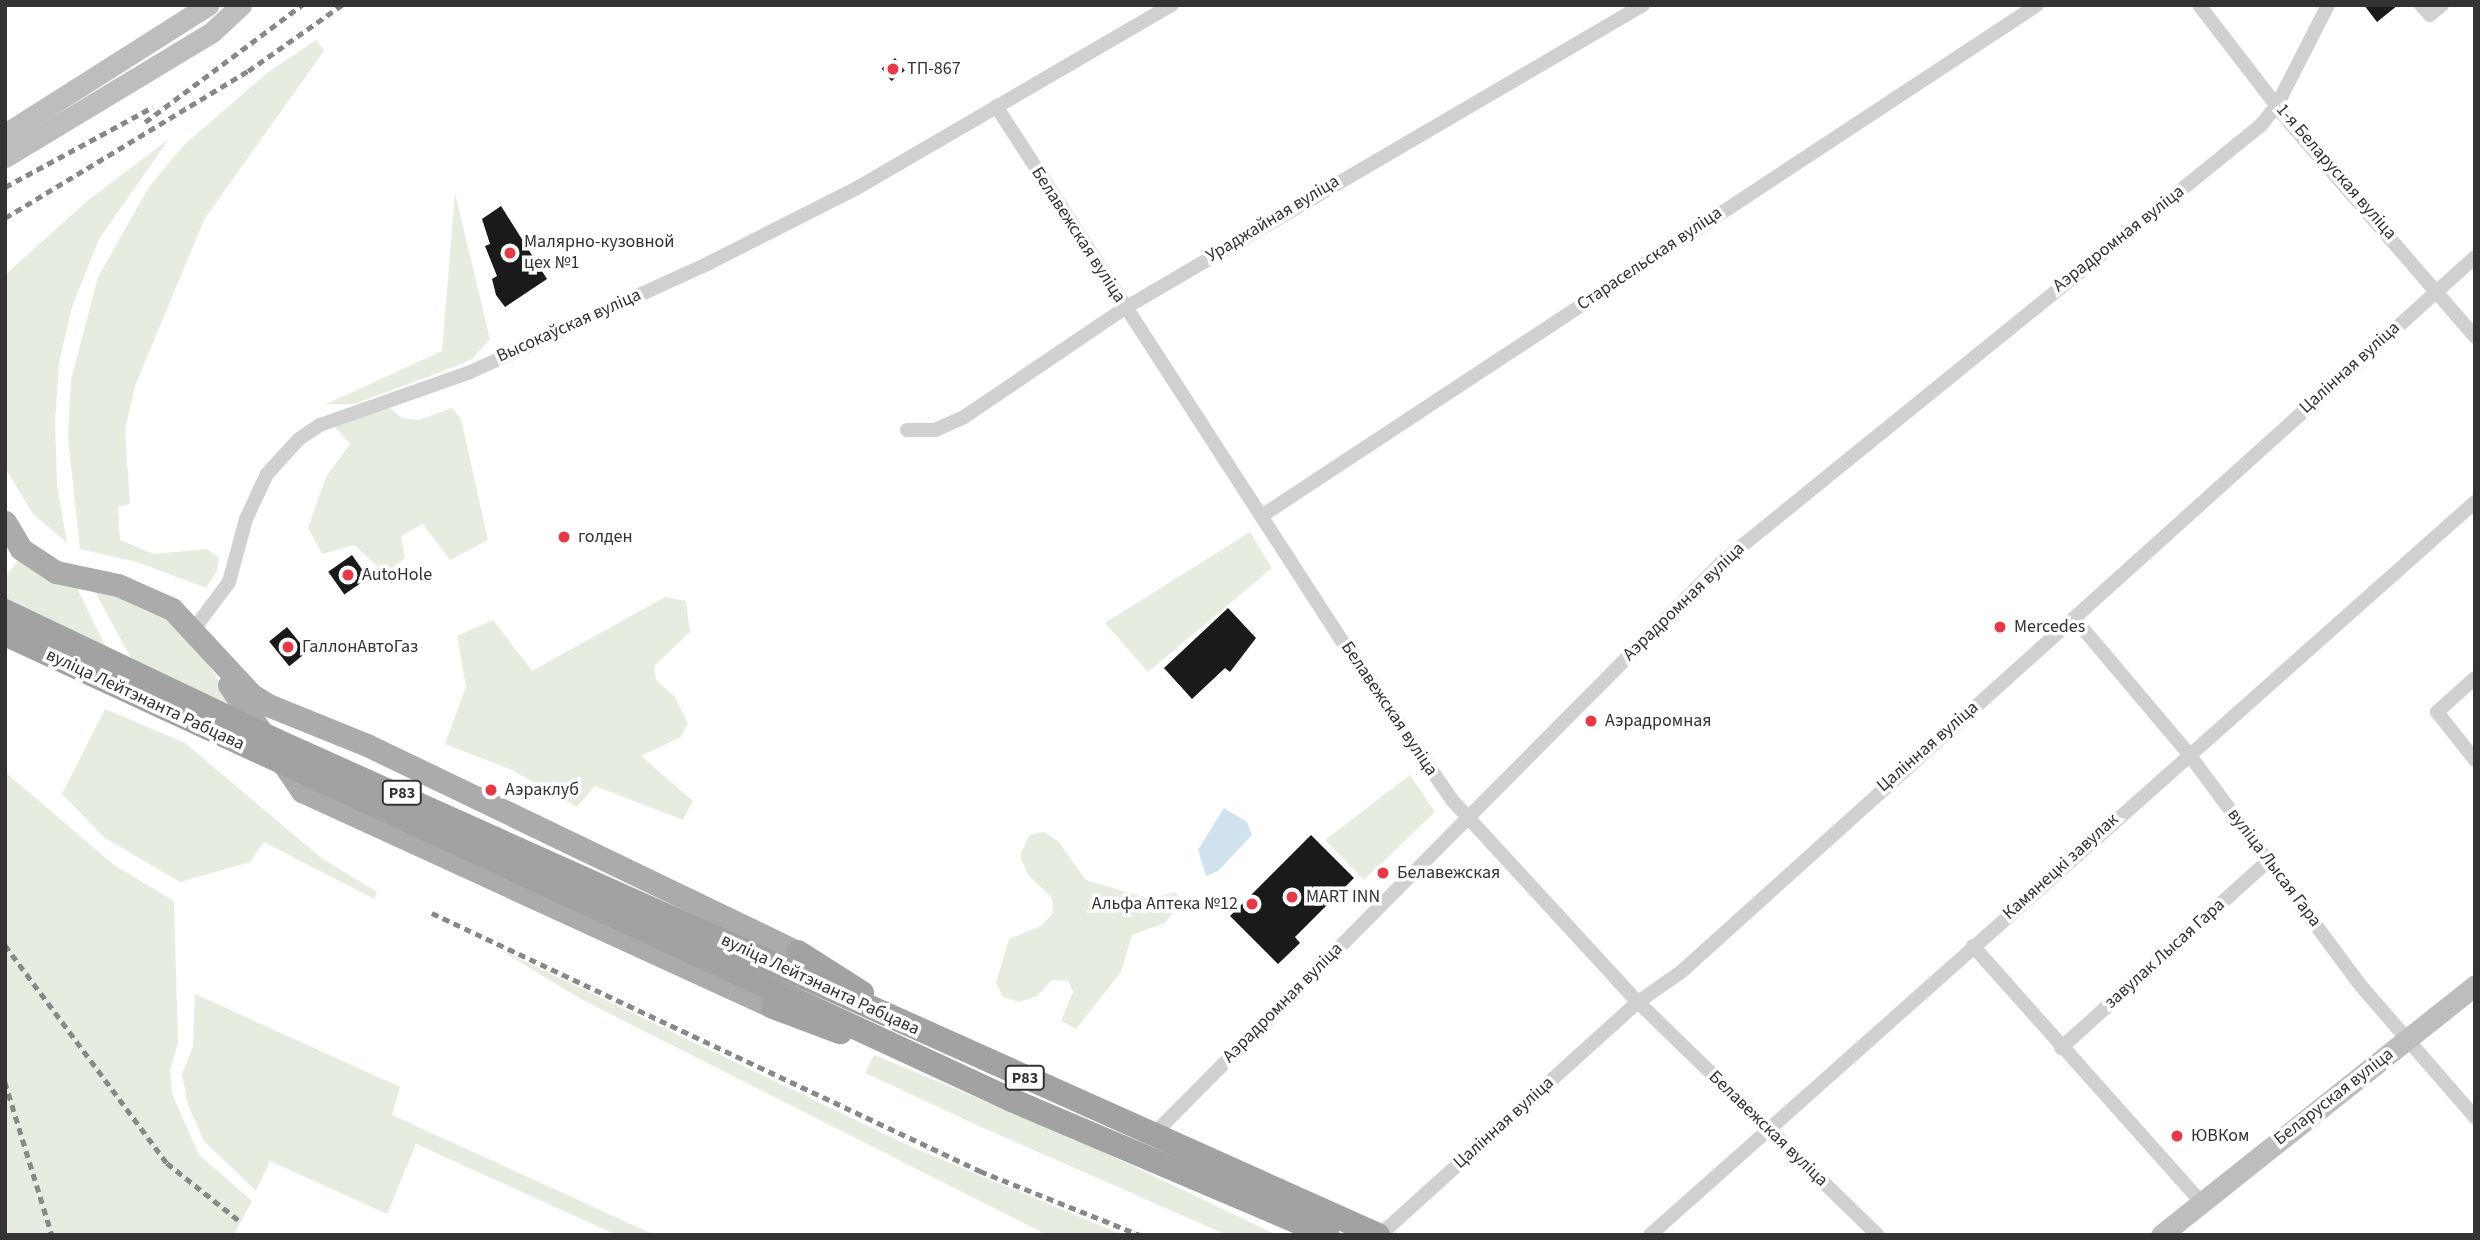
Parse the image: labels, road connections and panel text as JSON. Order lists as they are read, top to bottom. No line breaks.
{"streets":{"highway":["вуліца Лейтэнанта Рабцава","Р83"],"main road":["Беларуская вуліца"],"street":["1-я Беларуская вуліца","Ураджайная вуліца","Белавежская вуліца","Аэрадромная вуліца","Старасельская вуліца","Высокаўская вуліца","Цалінная вуліца","Камянецкі завулак","вуліца Лысая Гара","завулак Лысая Гара"]},"crossings":[["1-я Беларуская вуліца","Аэрадромная вуліца"],["1-я Беларуская вуліца","Цалінная вуліца"],["Ураджайная вуліца","Белавежская вуліца"],["Белавежская вуліца","Аэрадромная вуліца"],["Белавежская вуліца","Старасельская вуліца"],["Белавежская вуліца","Высокаўская вуліца"],["Белавежская вуліца","Цалінная вуліца"],["Белавежская вуліца","Камянецкі завулак"],["Аэрадромная вуліца","вуліца Лейтэнанта Рабцава"],["Высокаўская вуліца","вуліца Лейтэнанта Рабцава"],["Цалінная вуліца","вуліца Лейтэнанта Рабцава"],["Цалінная вуліца","вуліца Лысая Гара"],["Камянецкі завулак","вуліца Лысая Гара"],["вуліца Лысая Гара","завулак Лысая Гара"],["вуліца Лысая Гара","Беларуская вуліца"]],"places":["ТП-867","Малярно-кузовной цех №1","голден","AutoHole","Mercedes","ГаллонАвтоГаз","Аэрадромная","Аэраклуб","Белавежская","MART INN","Альфа Аптека №12","ЮВКом"]}
